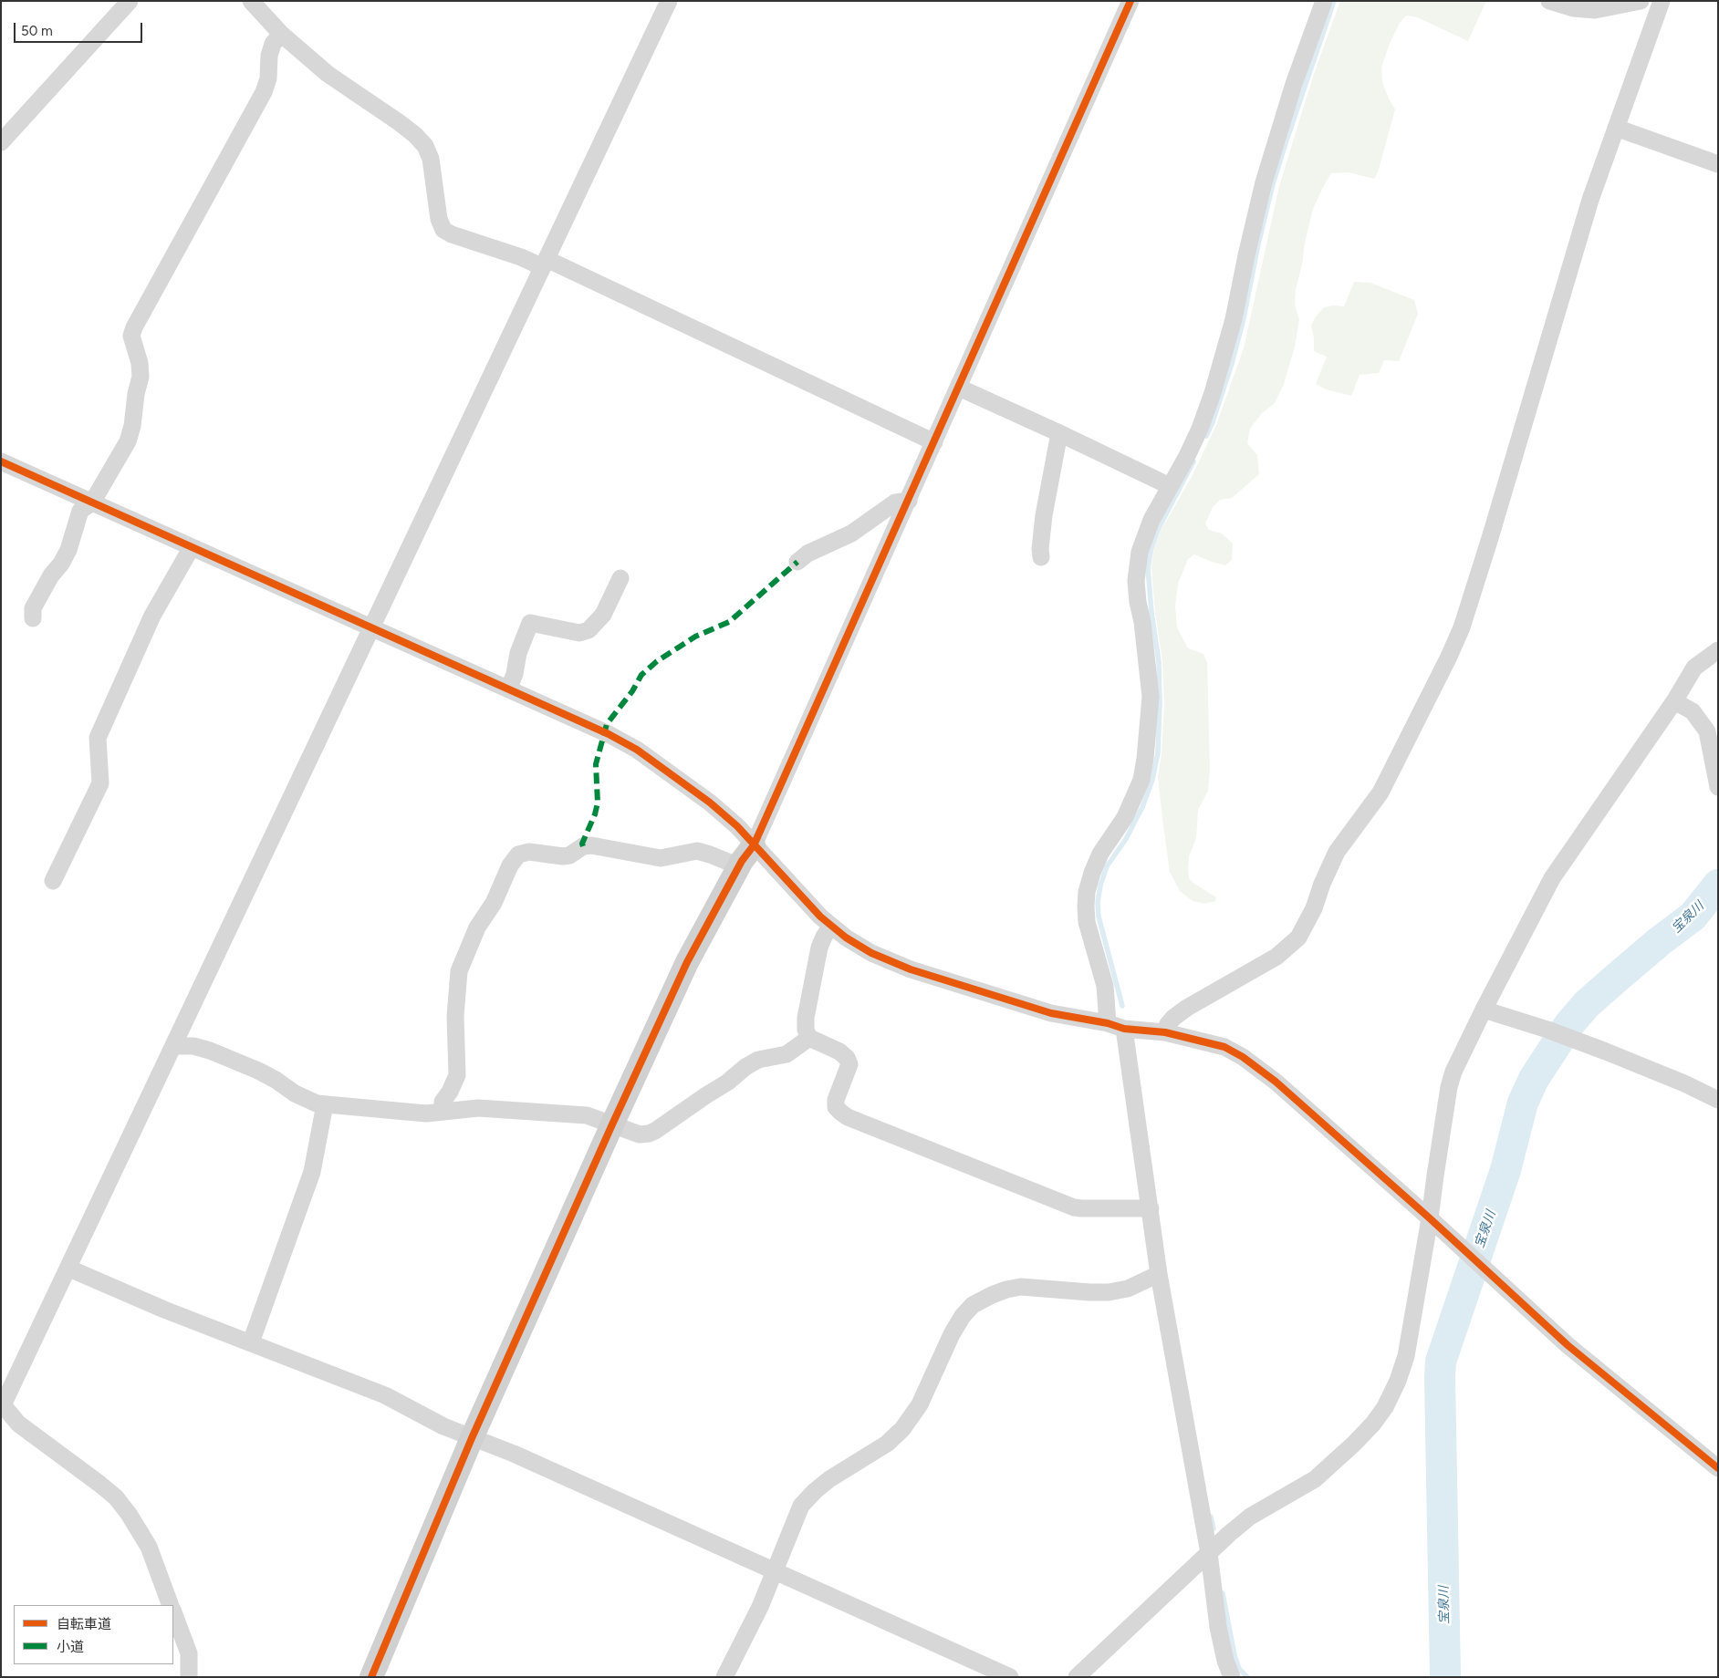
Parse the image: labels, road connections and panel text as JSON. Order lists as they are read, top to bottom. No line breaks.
{"water":["宝泉川"],"legend":["自転車道","小道"],"scale_bar":"50 m"}
